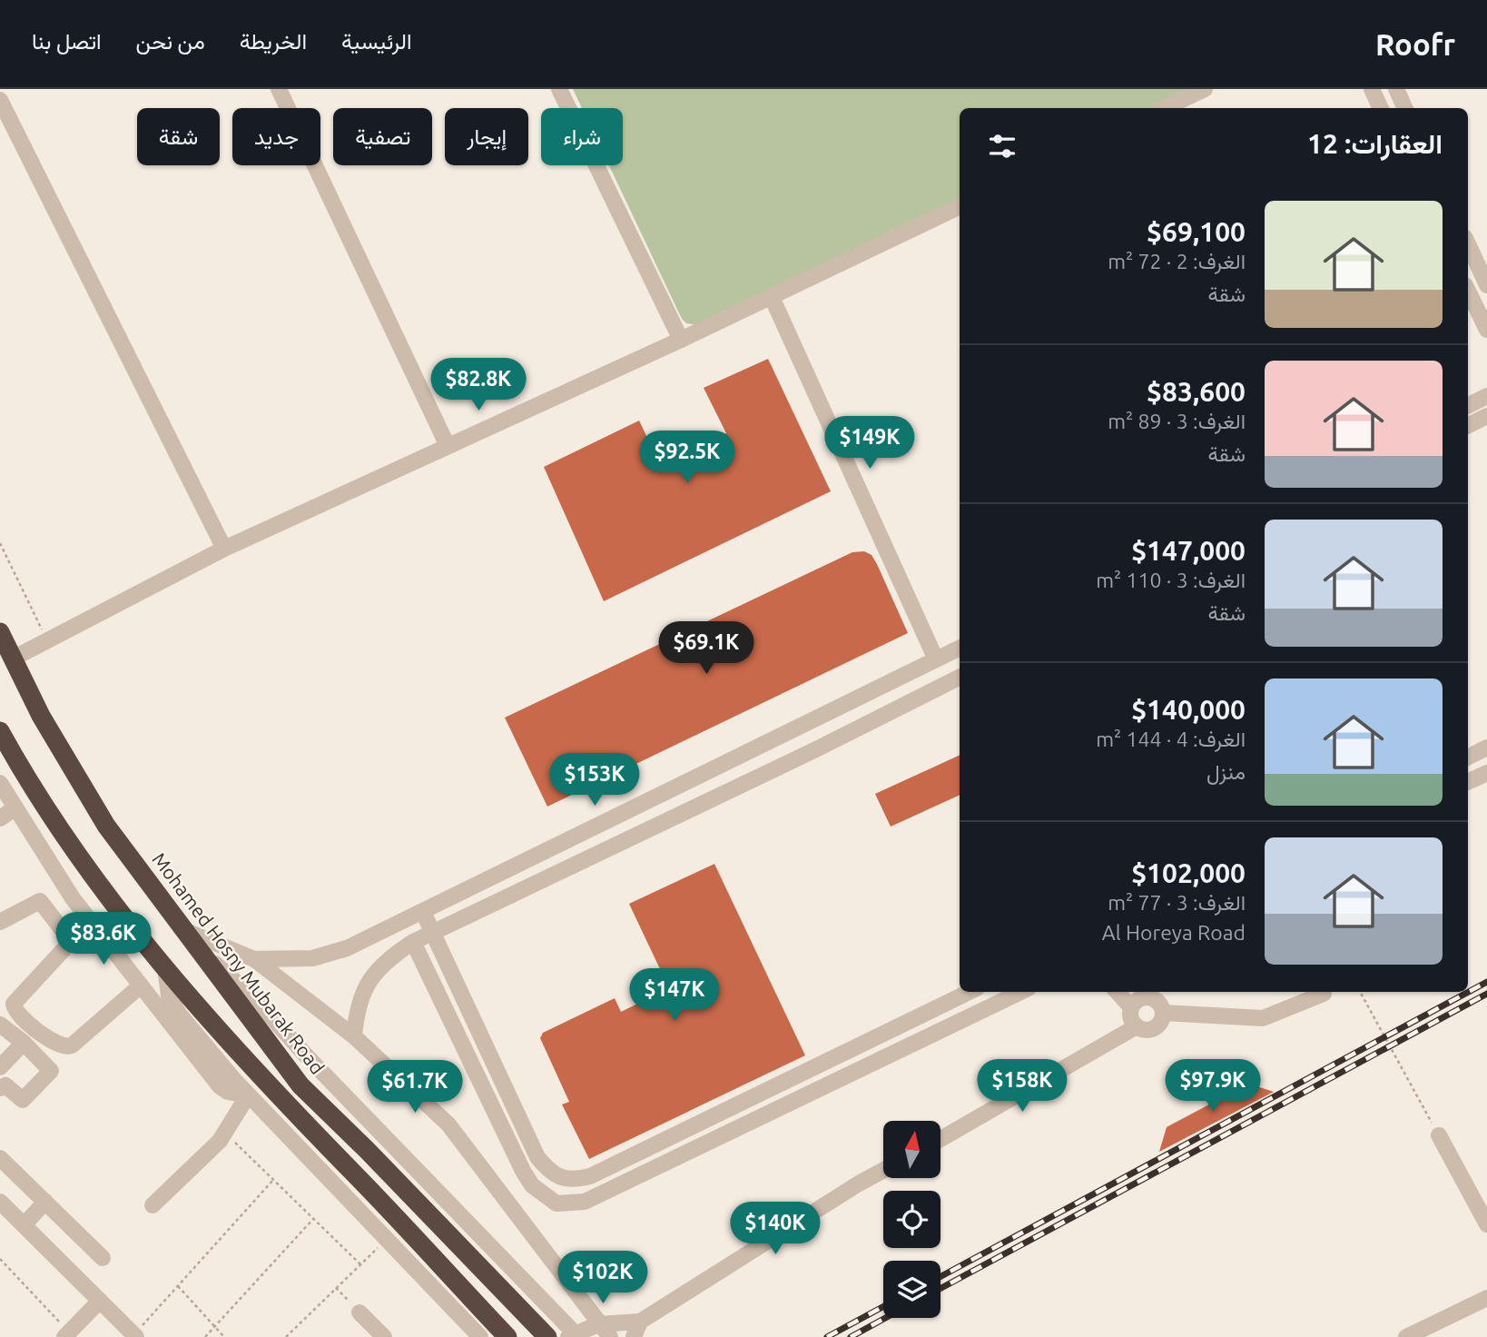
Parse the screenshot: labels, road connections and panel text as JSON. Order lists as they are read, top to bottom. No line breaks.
{"streets":{"highway":["Mohamed Hosny Mubarak Road"]},"north":"top","page":{"header":"Roofr","nav":["الرئيسية","الخريطة","من نحن","اتصل بنا"],"chip":["شراء","إيجار","تصفية","جديد","شقة"],"heading":"العقارات: 12","list":[{"name":"$69,100","note":"الغرف: 2 · 72 m² · شقة"},{"name":"$83,600","note":"الغرف: 3 · 89 m² · شقة"},{"name":"$147,000","note":"الغرف: 3 · 110 m² · شقة"},{"name":"$140,000","note":"الغرف: 4 · 144 m² · منزل"},{"name":"$102,000","note":"الغرف: 3 · 77 m² · Al Horeya Road"}],"price":["$82.8K","$149K","$92.5K","$69.1K","$153K","$83.6K","$147K","$158K","$97.9K","$61.7K","$140K","$102K"]}}
